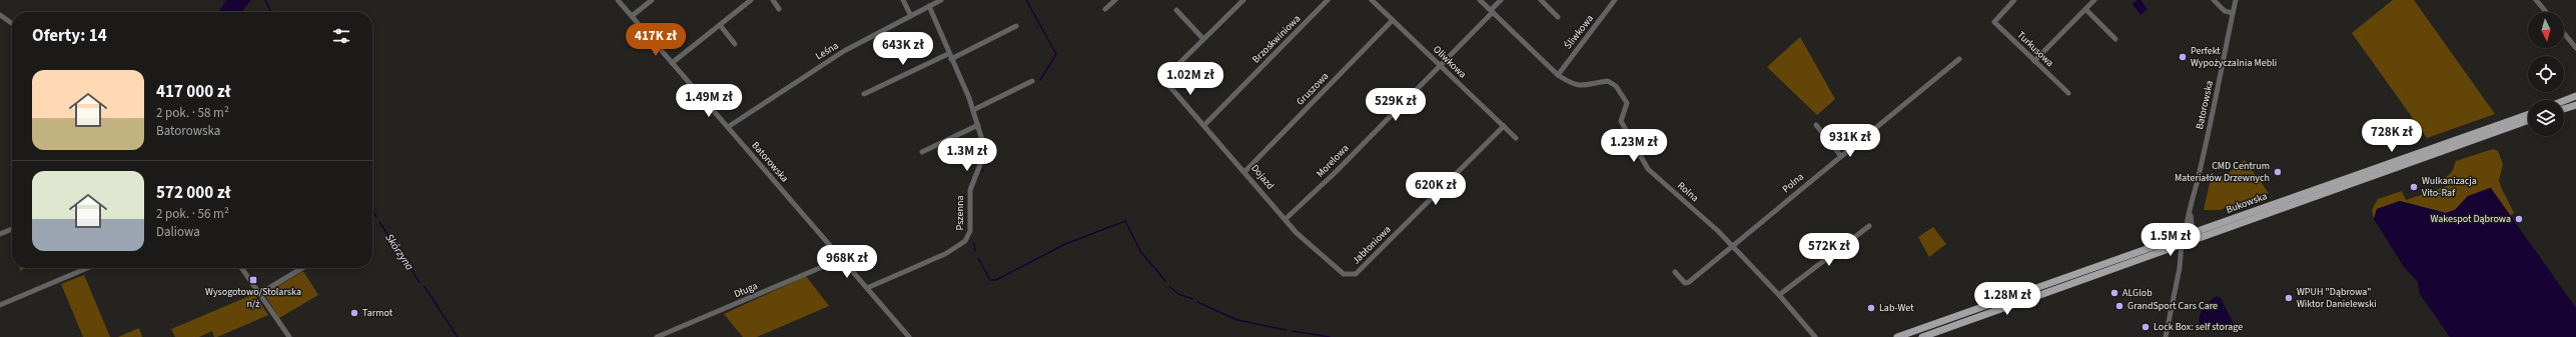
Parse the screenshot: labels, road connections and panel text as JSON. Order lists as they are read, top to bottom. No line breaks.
{"streets":{"main road":["Bukowska"],"street":["Śliwkowa","Brzoskwiniowa","Turkusowa","Leśna","Oliwkowa","Gruszowa","Batorowska","Morelowa","Dojazd","Polna","Rolna","Pszenna","Jabłoniowa","Długa"]},"crossings":[["Śliwkowa","Rolna"],["Brzoskwiniowa","Dojazd"],["Leśna","Batorowska"],["Leśna","Pszenna"],["Oliwkowa","Gruszowa"],["Oliwkowa","Morelowa"],["Oliwkowa","Jabłoniowa"],["Gruszowa","Dojazd"],["Batorowska","Bukowska"],["Batorowska","Pszenna"],["Batorowska","Długa"],["Morelowa","Dojazd"],["Morelowa","Rolna"],["Dojazd","Jabłoniowa"],["Polna","Rolna"]],"water":["Skórzyna"],"places":{"other":["Perfekt Wypożyczalnia Mebli","CMD Centrum Materiałów Drzewnych","Wulkanizacja Vito-Raf","Wakespot Dąbrowa","ALGlob","WPUH \"Dąbrowa\" Wiktor Danielewski","GrandSport Cars Care","Lab-Wet","Tarmot","Lock Box: self storage"],"transit":["Wysogotowo/Stolarska n/ż"]},"north":"bottom","page":{"heading":"Oferty: 14","price":["417K zł","643K zł","1.02M zł","1.49M zł","529K zł","728K zł","931K zł","1.23M zł","1.3M zł","620K zł","1.5M zł","572K zł","968K zł","1.28M zł"],"list":[{"name":"417 000 zł","note":"2 pok. · 58 m² · Batorowska"},{"name":"572 000 zł","note":"2 pok. · 56 m² · Daliowa"}]}}
